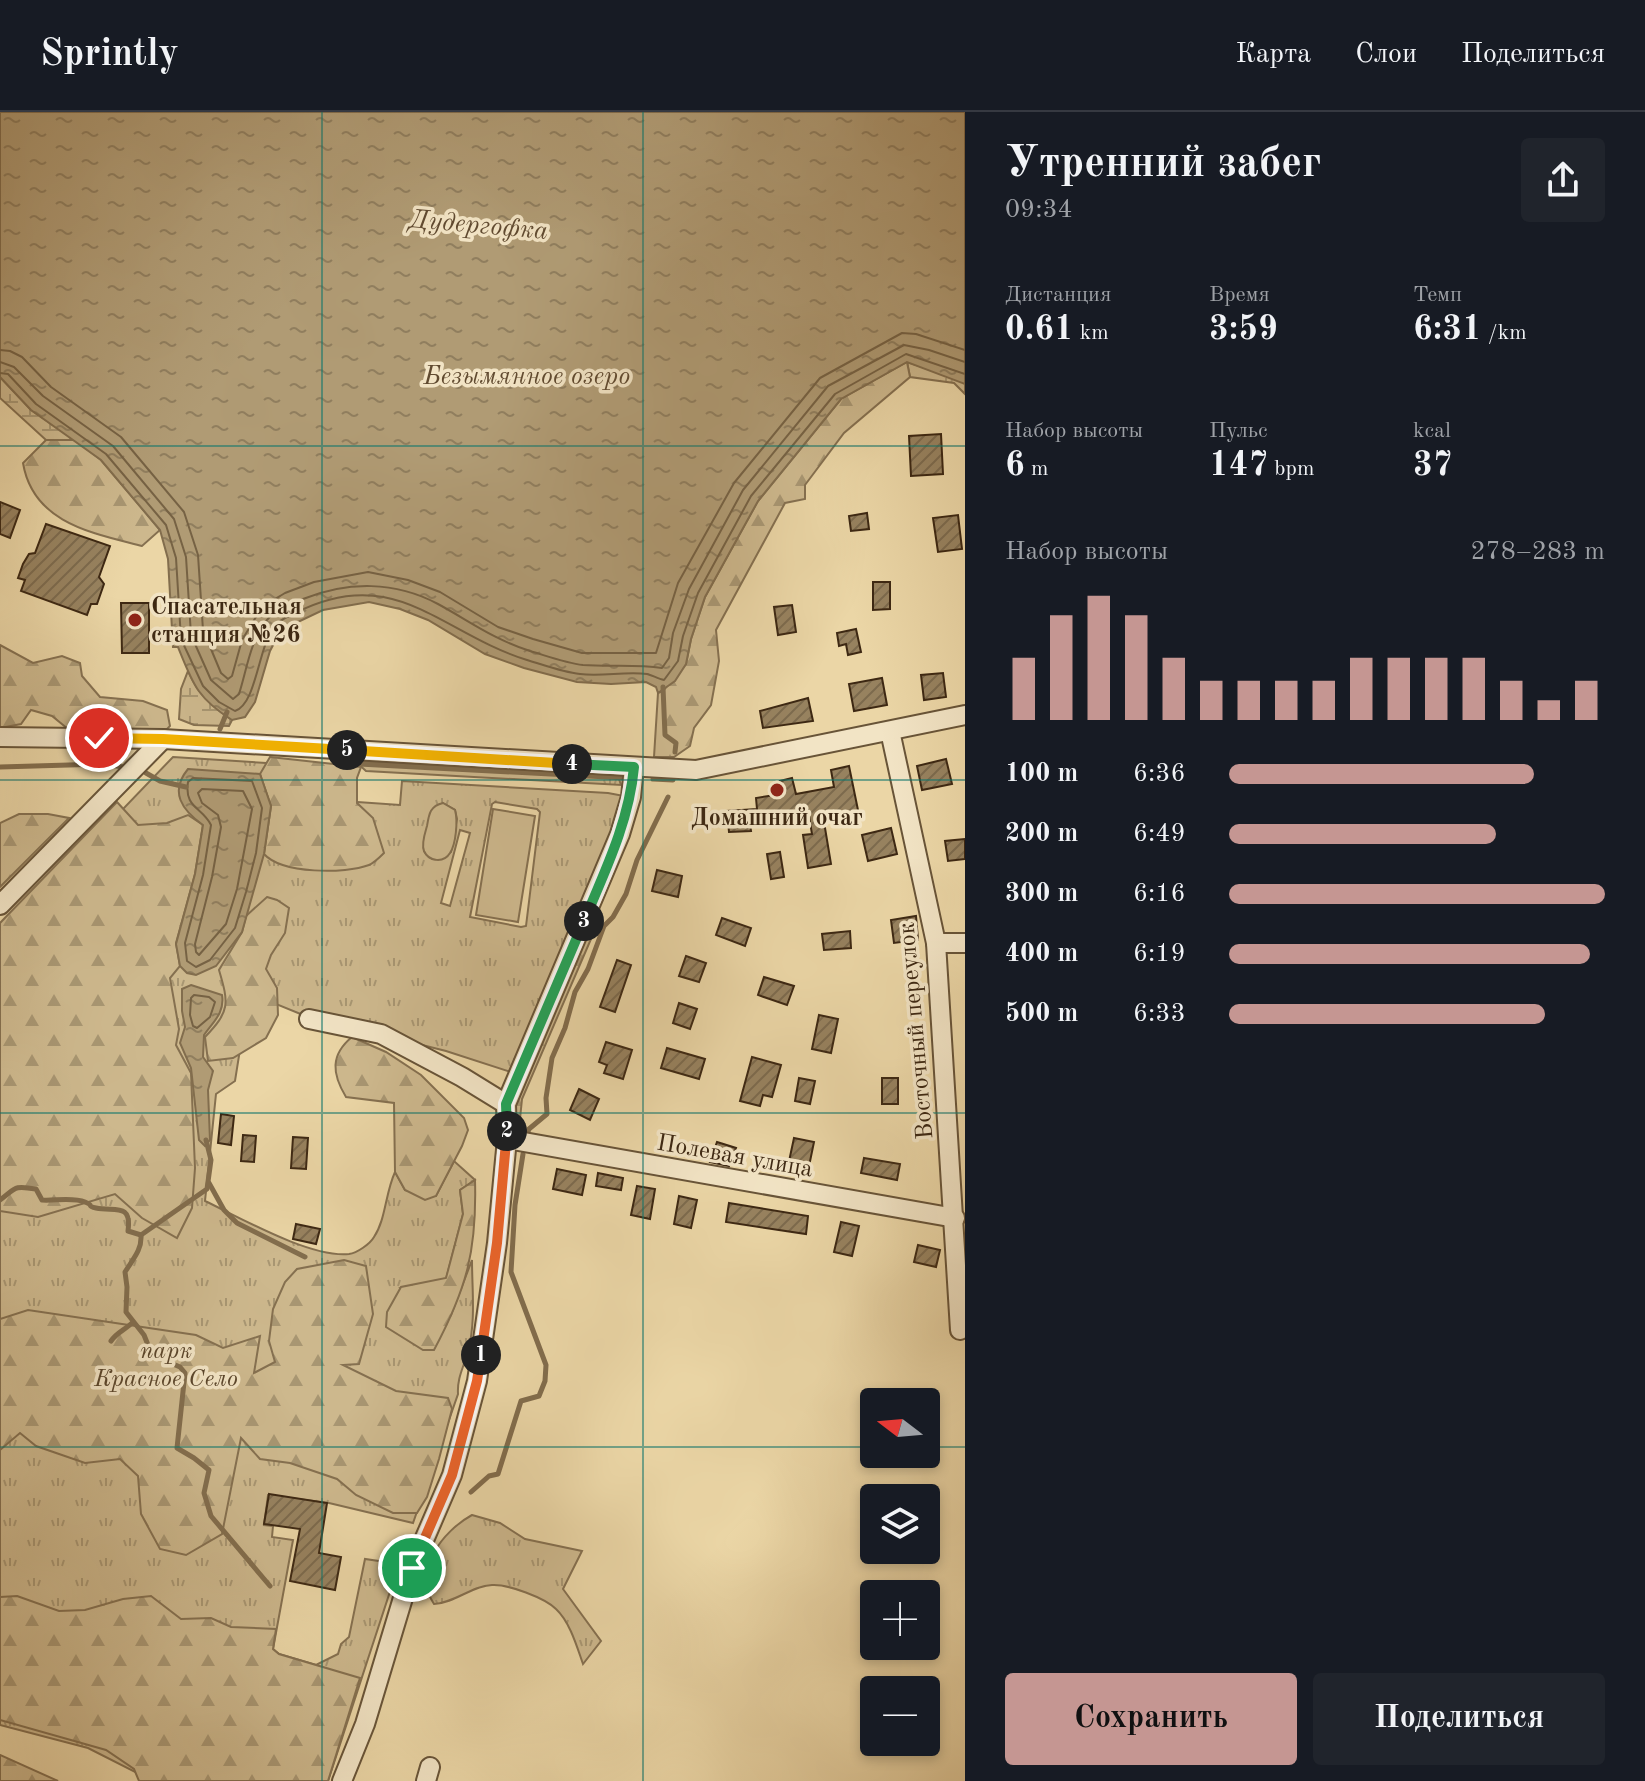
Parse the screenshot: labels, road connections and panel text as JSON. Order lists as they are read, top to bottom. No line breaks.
{"streets":{"street":["Восточный переулок","Полевая улица"]},"crossings":[["Восточный переулок","Полевая улица"]],"water":["Дудергофка","Безымянное озеро"],"parks":["парк Красное Село"],"places":["Спасательная станция №26","Домашний очаг"],"north":"left","page":{"header":"Sprintly","nav":["Карта","Слои","Поделиться"],"heading":["Утренний забег","09:34"],"stats":[["Дистанция","0.61 km"],["Время","3:59"],["Темп","6:31 /km"],["Набор высоты","6 m"],["Пульс","147 bpm"],["kcal","37"]],"chart":["Набор высоты","278–283 m"],"pins":["5","4","3","2","1"],"list":[{"name":"100 m","note":"6:36"},{"name":"200 m","note":"6:49"},{"name":"300 m","note":"6:16"},{"name":"400 m","note":"6:19"},{"name":"500 m","note":"6:33"}],"map_buttons":["+","−"],"buttons":["Сохранить","Поделиться"]}}
